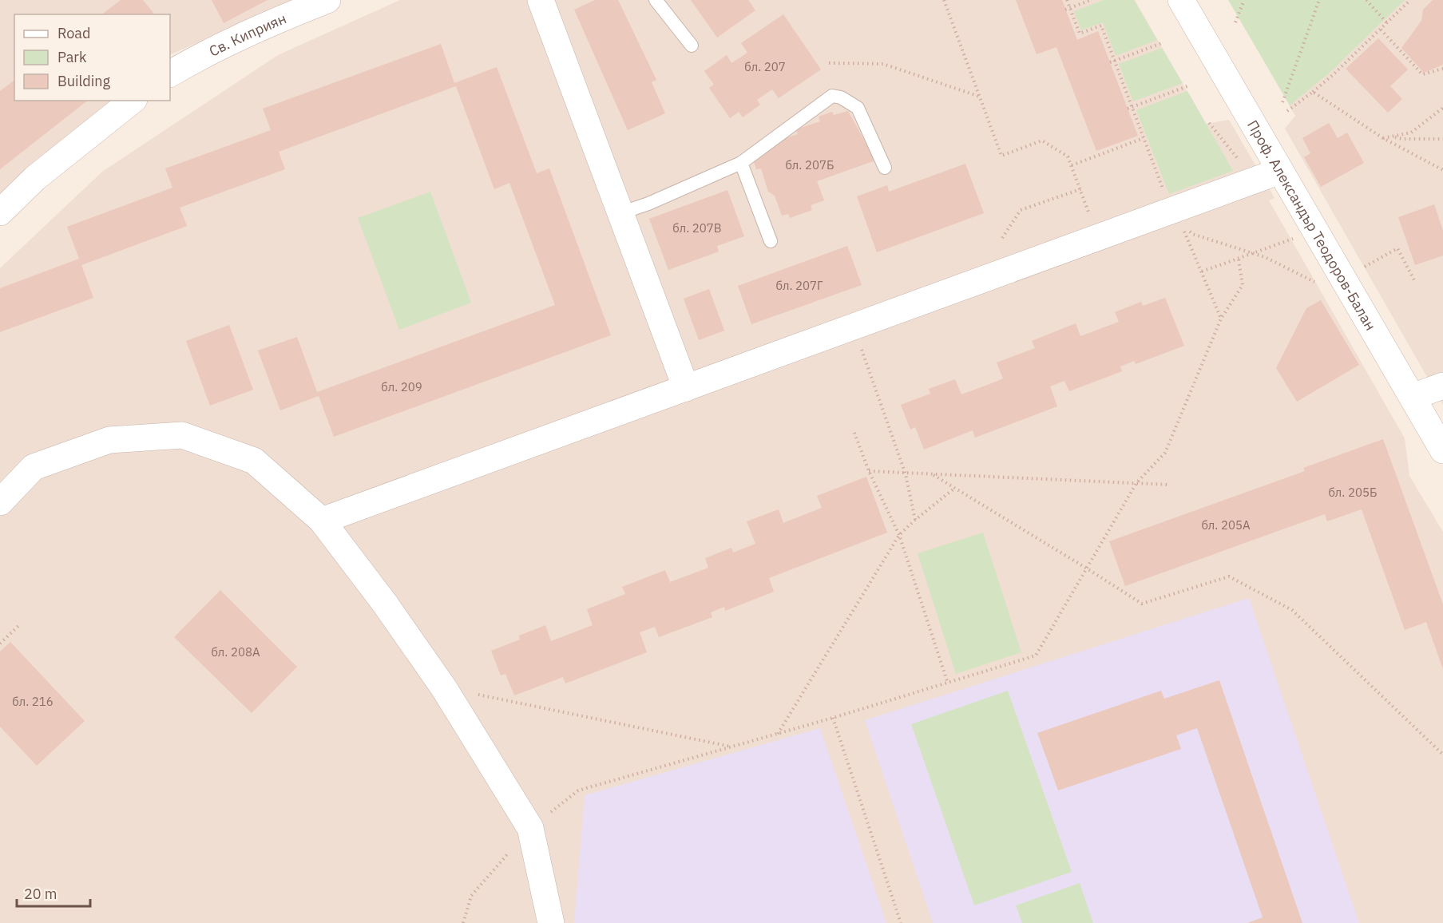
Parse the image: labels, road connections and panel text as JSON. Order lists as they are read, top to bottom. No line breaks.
{"streets":{"street":["Св. Киприян","Проф. Александър Теодоров-Балан"]},"house_numbers":["бл. 207","бл. 207Б","бл. 207В","бл. 207Г","бл. 209","бл. 205Б","бл. 205А","бл. 208А","бл. 216"],"legend":["Road","Park","Building"],"scale_bar":"20 m"}
